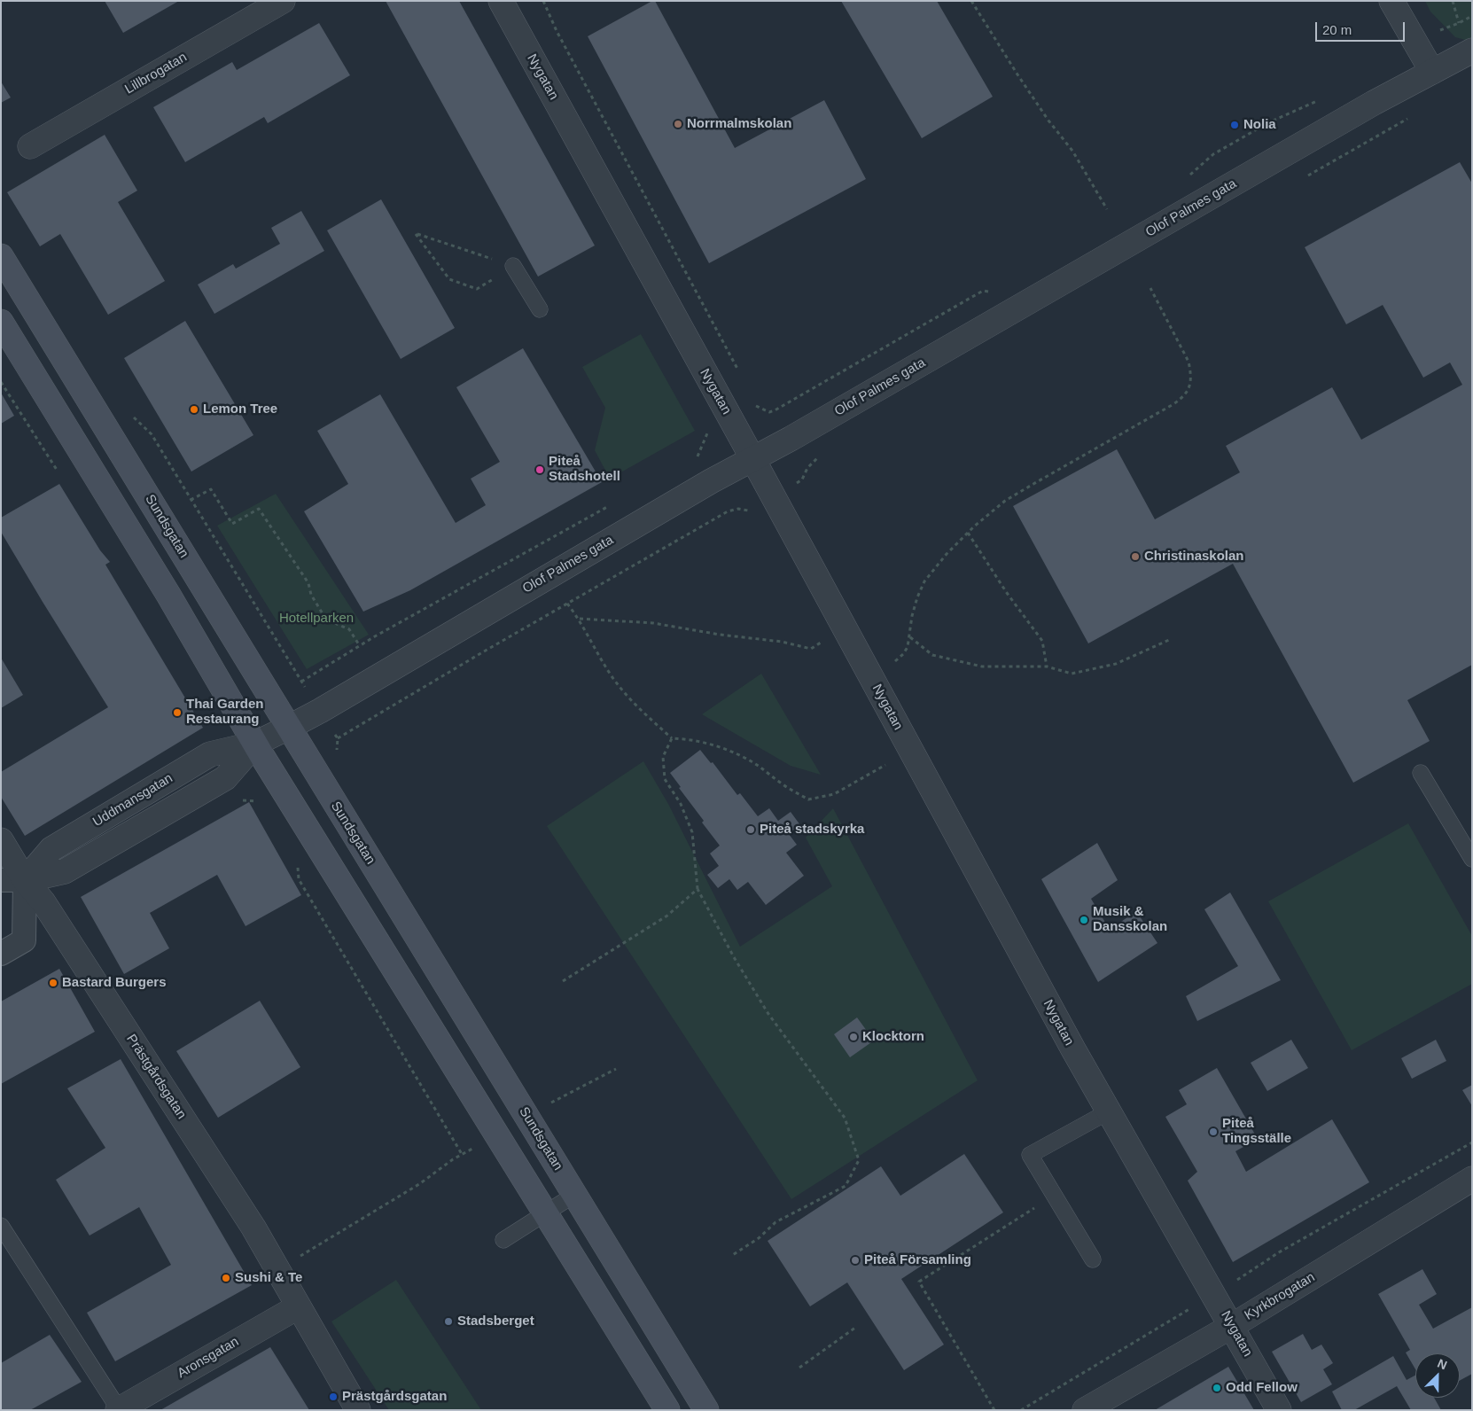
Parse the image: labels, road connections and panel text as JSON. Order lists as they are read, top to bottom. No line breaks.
{"streets":{"main road":["Sundsgatan"],"street":["Lillbrogatan","Nygatan","Olof Palmes gata","Uddmansgatan","Prästgårdsgatan","Kyrkbrogatan","Aronsgatan"]},"crossings":[["Nygatan","Olof Palmes gata"],["Nygatan","Kyrkbrogatan"],["Olof Palmes gata","Sundsgatan"],["Olof Palmes gata","Uddmansgatan"],["Sundsgatan","Uddmansgatan"],["Uddmansgatan","Prästgårdsgatan"],["Prästgårdsgatan","Aronsgatan"]],"parks":["Hotellparken"],"places":["Norrmalmskolan","Nolia","Lemon Tree","Piteå Stadshotell","Christinaskolan","Thai Garden Restaurang","Piteå stadskyrka","Musik & Dansskolan","Bastard Burgers","Klocktorn","Piteå Tingsställe","Piteå Församling","Sushi & Te","Stadsberget","Odd Fellow","Prästgårdsgatan"],"scale_bar":"20 m","north":"top right"}
